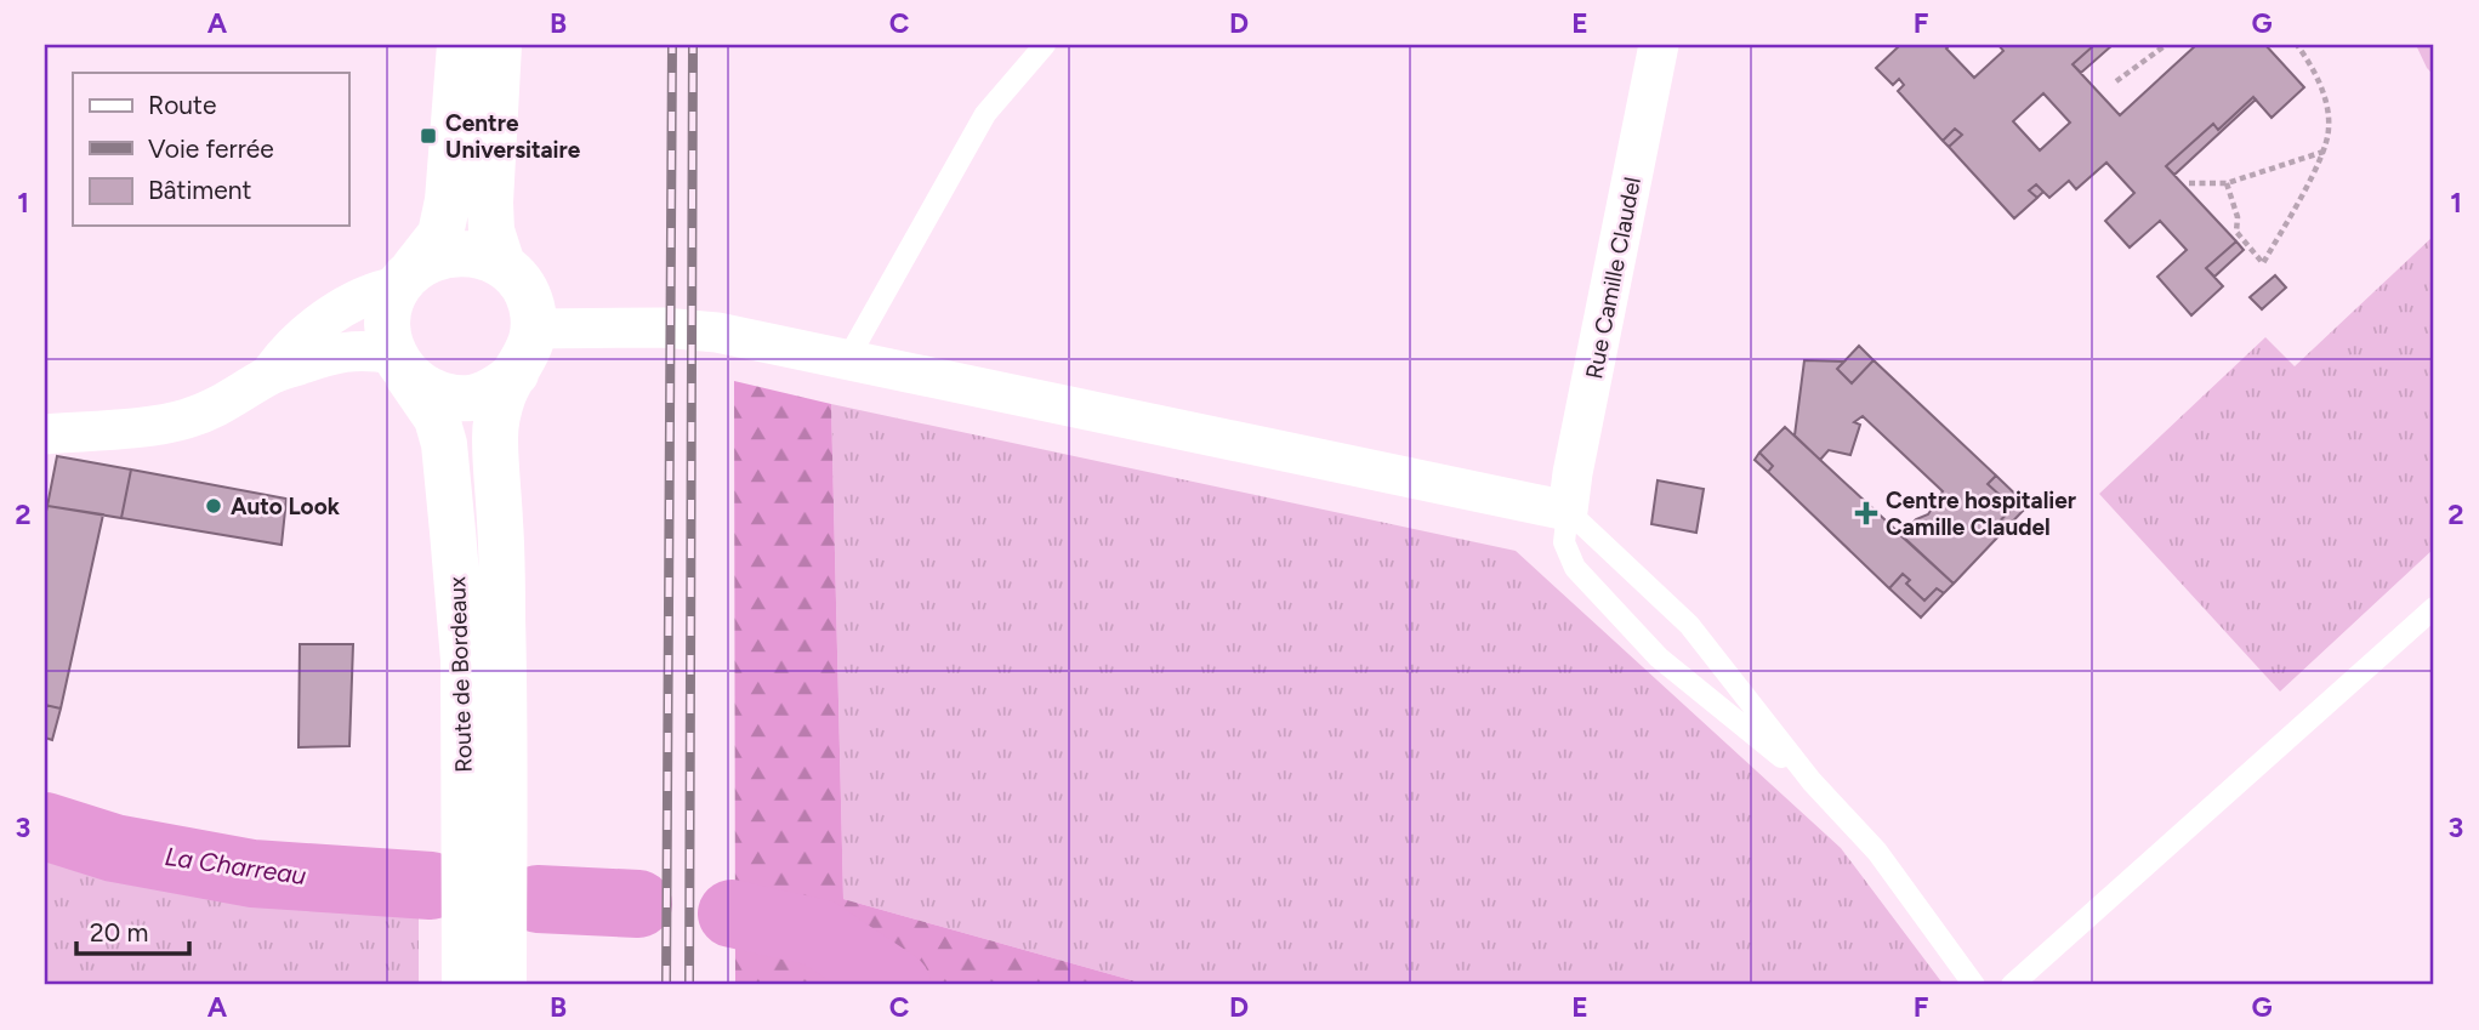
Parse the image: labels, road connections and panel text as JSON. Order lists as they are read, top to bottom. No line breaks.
{"streets":{"main road":["Route de Bordeaux"],"street":["Rue Camille Claudel"]},"water":["La Charreau"],"places":{"transit":["Centre Universitaire"],"other":["Auto Look"],"health":["Centre hospitalier Camille Claudel"]},"legend":["Route","Voie ferrée","Bâtiment"],"scale_bar":"20 m","grid":{"columns":["A","B","C","D","E","F","G"],"rows":["1","2","3"]}}
